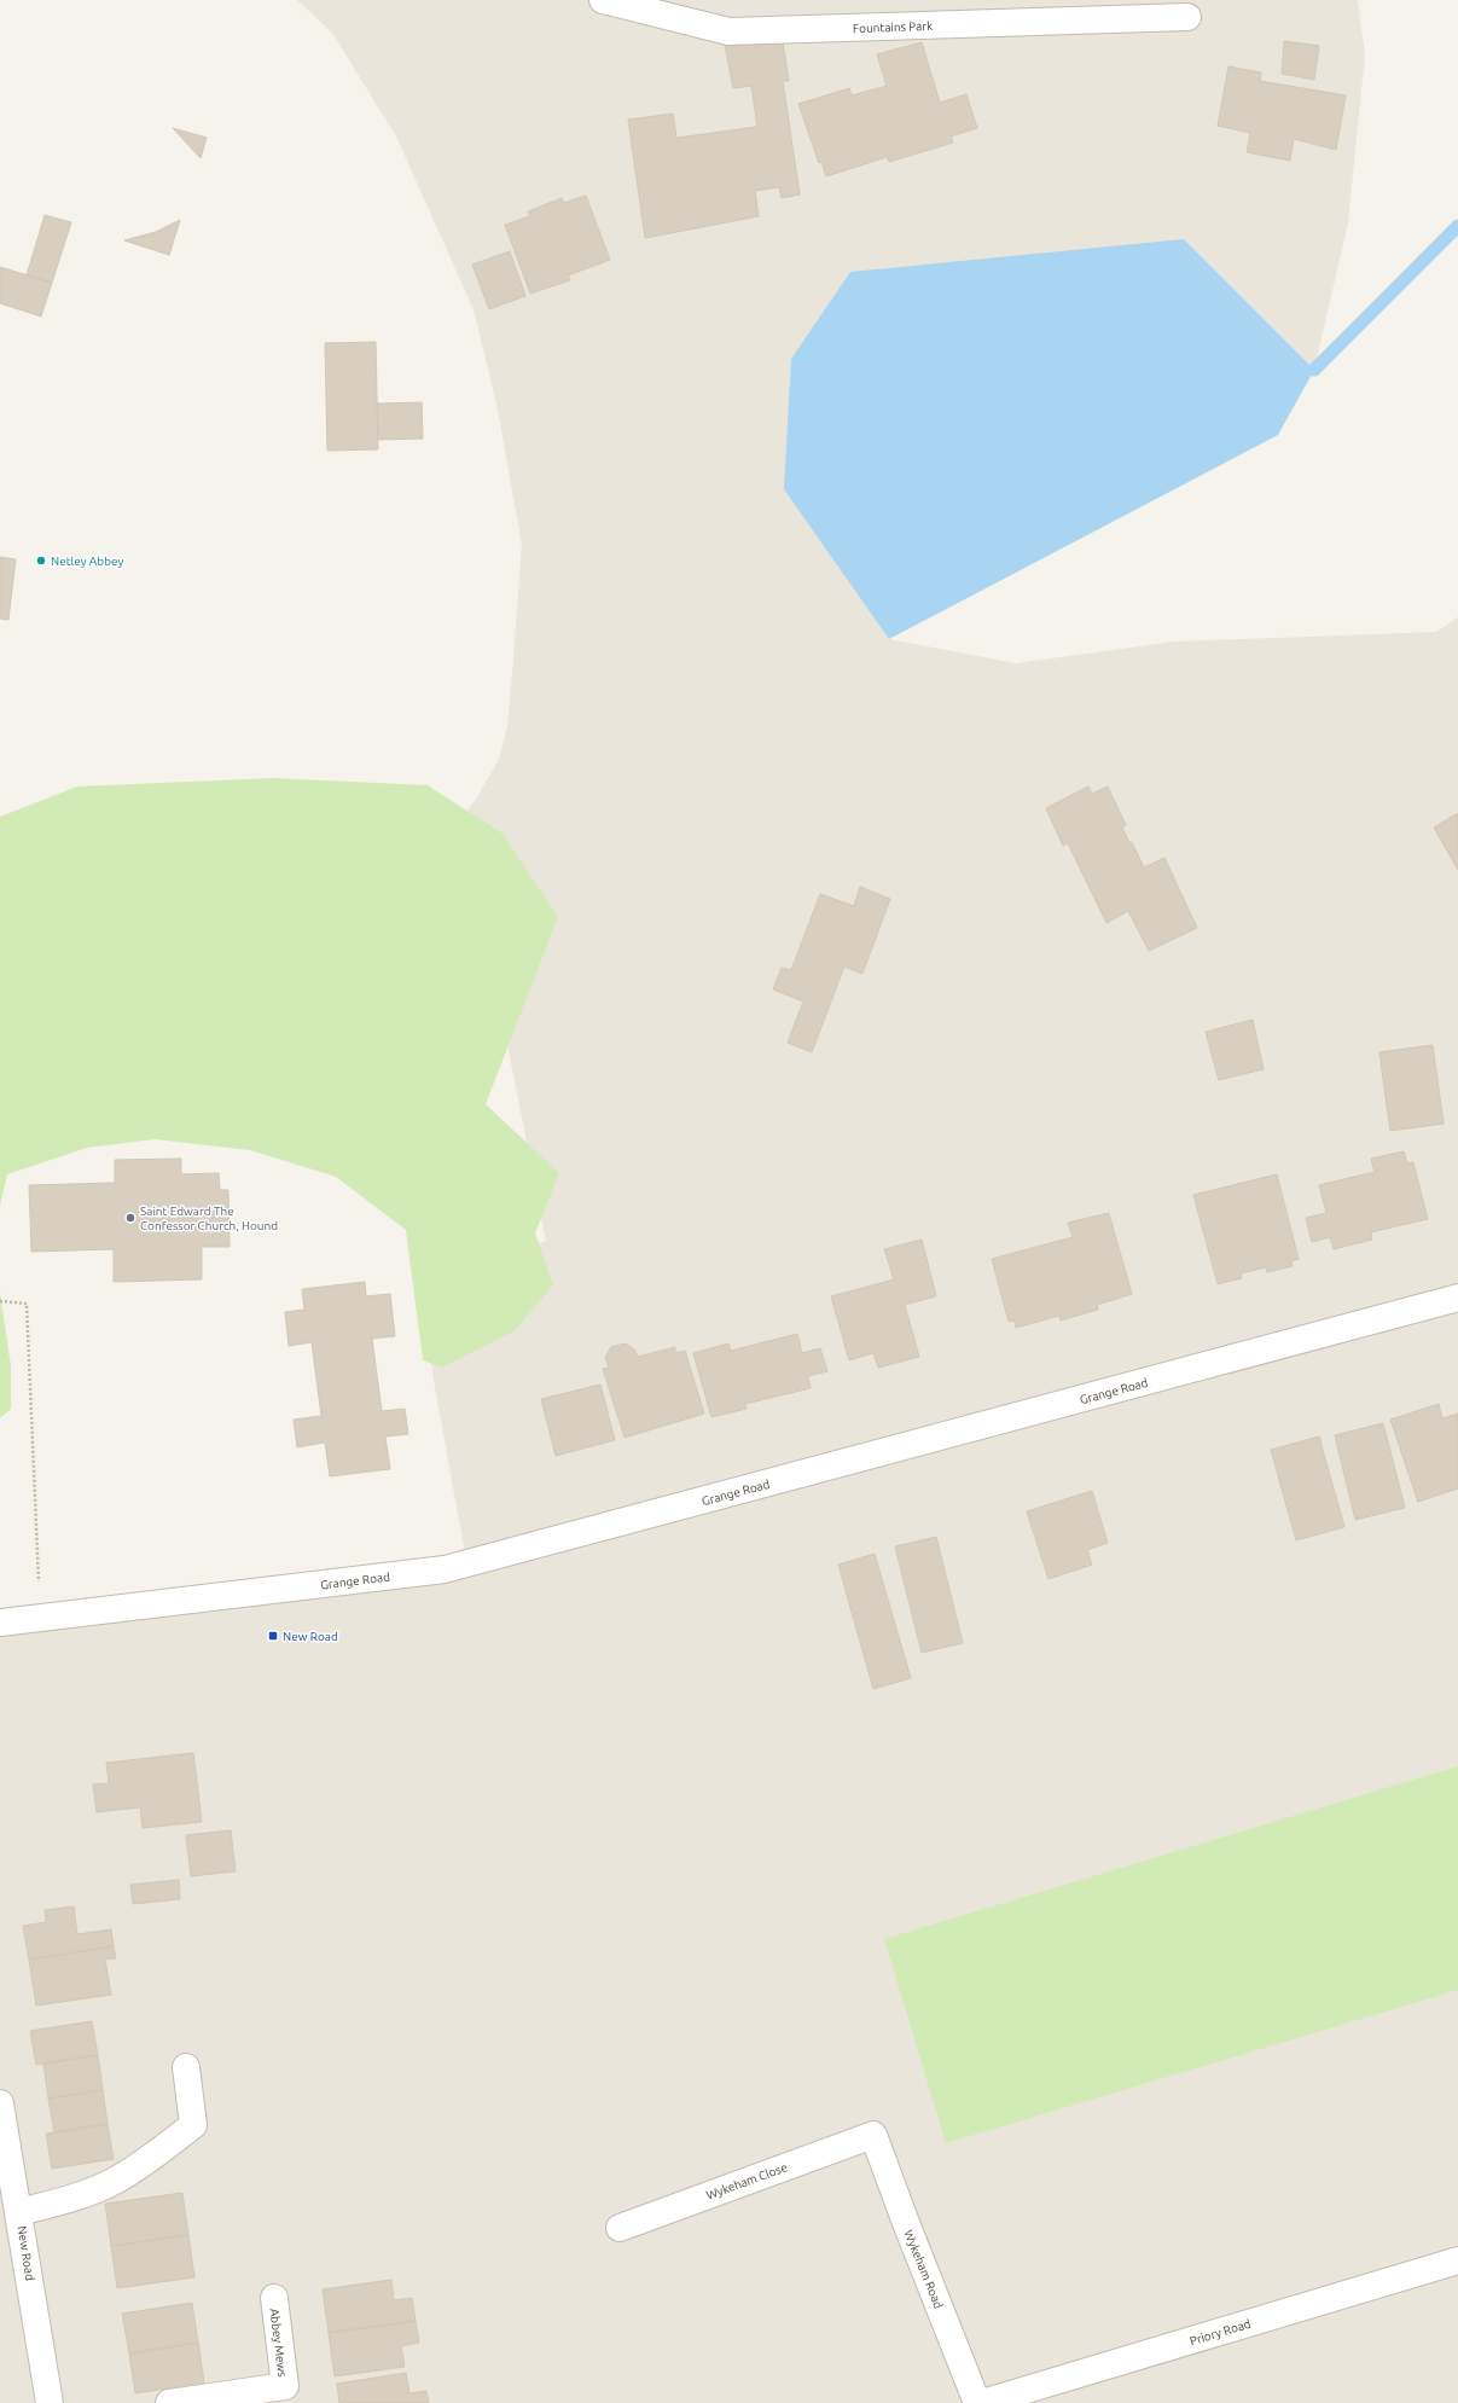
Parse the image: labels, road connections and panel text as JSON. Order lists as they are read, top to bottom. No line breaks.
{"streets":{"street":["Fountains Park","Grange Road","Wykeham Close","New Road","Wykeham Road","Priory Road","Abbey Mews"]},"crossings":[["Wykeham Close","Wykeham Road"]],"places":{"other":["Netley Abbey","Saint Edward The Confessor Church, Hound"],"transit":["New Road"]}}
